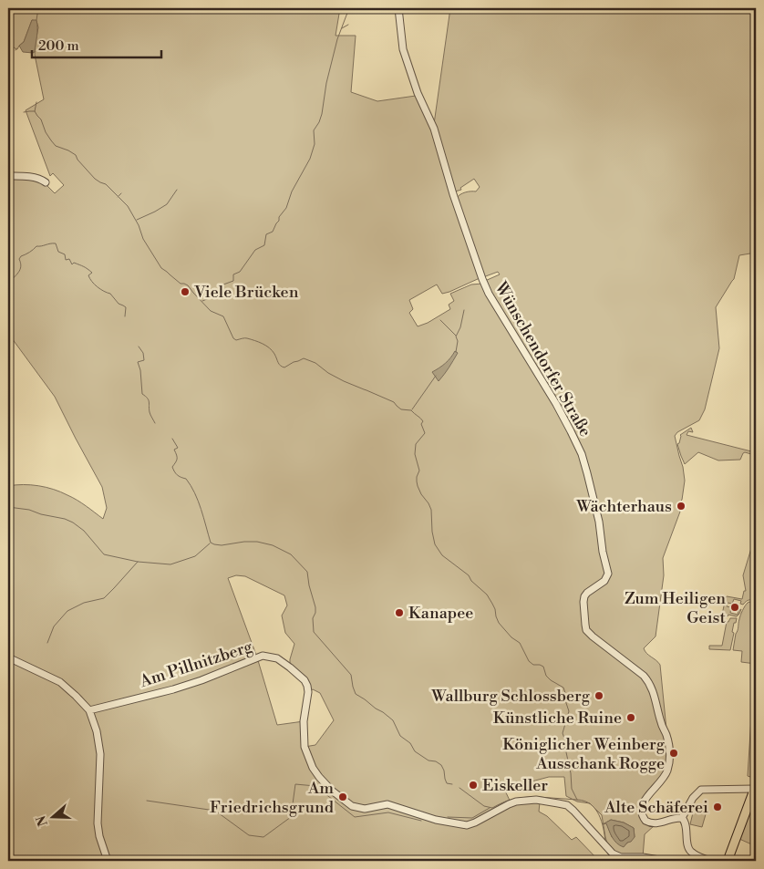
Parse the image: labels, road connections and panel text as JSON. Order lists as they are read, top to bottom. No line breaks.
{"streets":{"street":["Wünschendorfer Straße","Am Pillnitzberg"]},"places":["Viele Brücken","Wächterhaus","Zum Heiligen Geist","Kanapee","Wallburg Schlossberg","Künstliche Ruine","Königlicher Weinberg Ausschank Rogge","Eiskeller","Am Friedrichsgrund","Alte Schäferei"],"scale_bar":"200 m","north":"left"}
